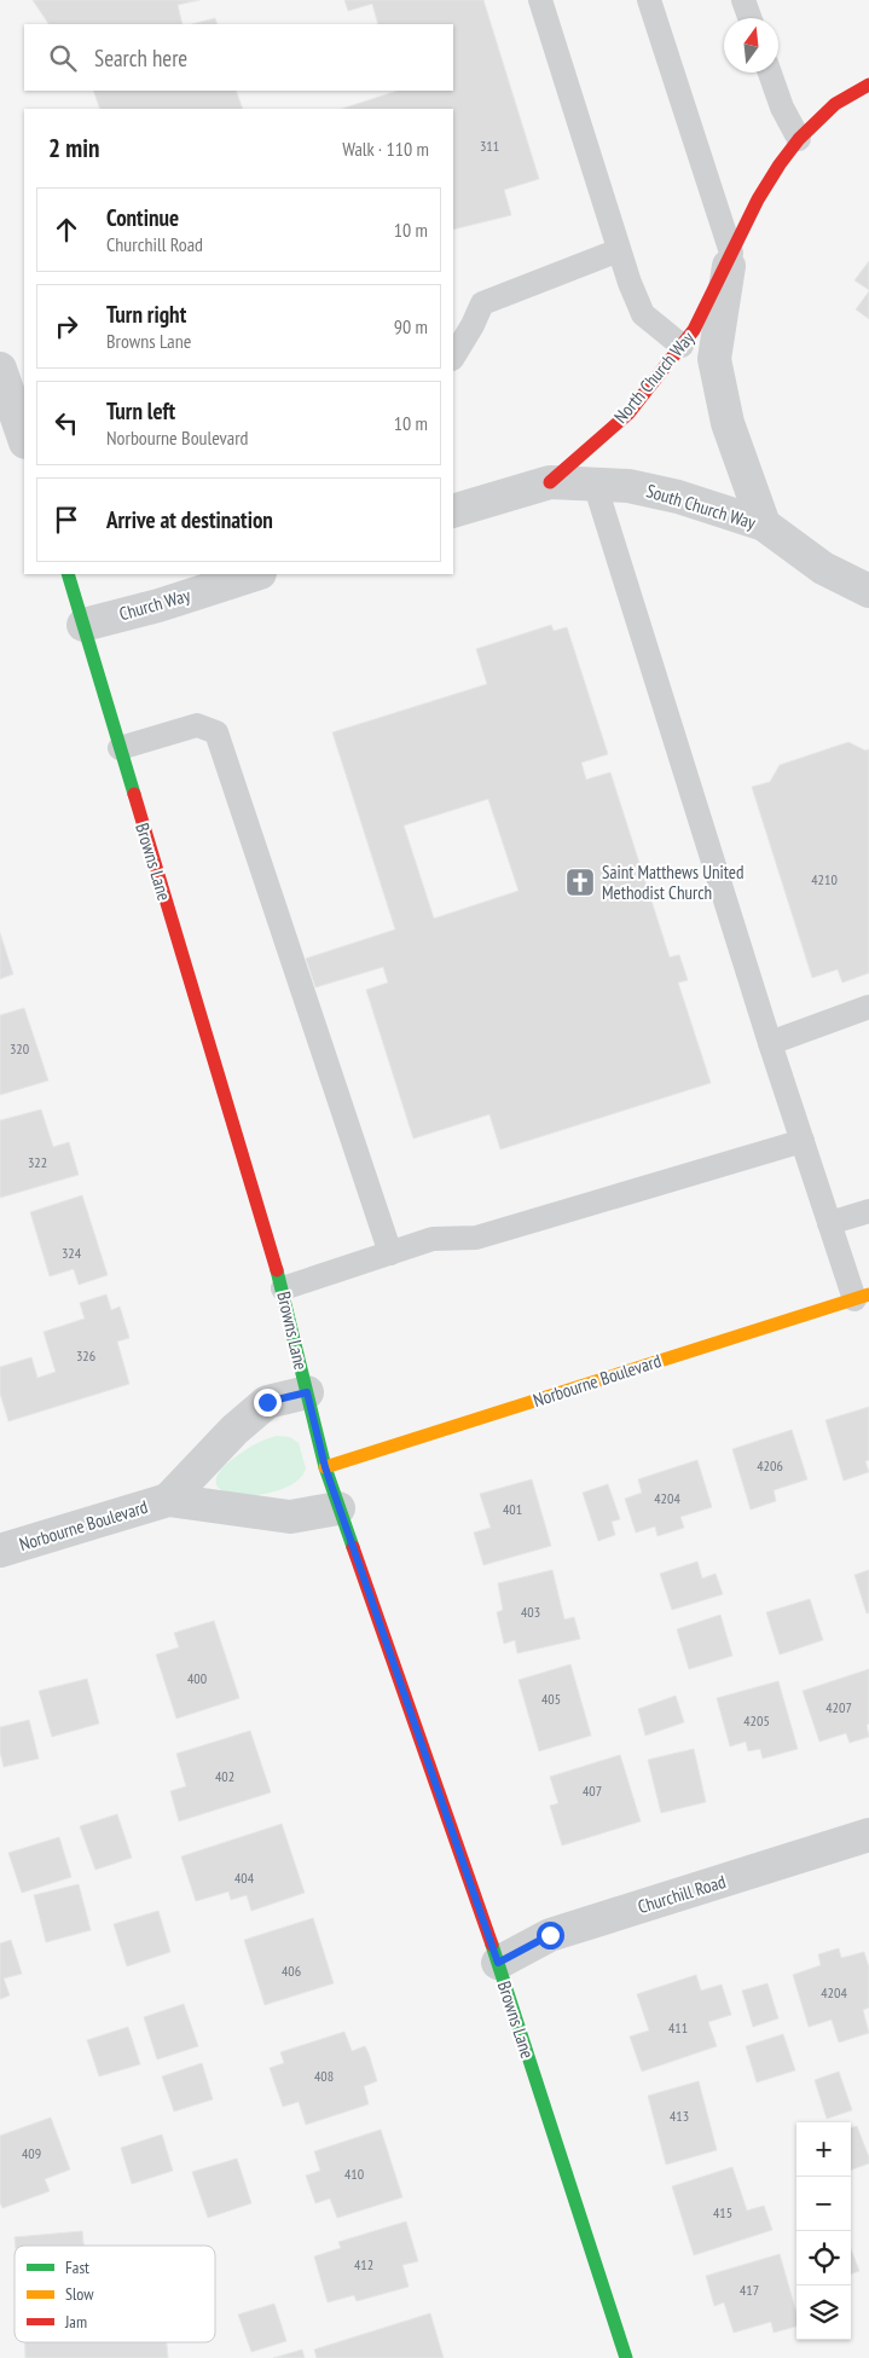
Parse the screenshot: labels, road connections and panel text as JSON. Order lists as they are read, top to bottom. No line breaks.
{"streets":{"street":["North Church Way","South Church Way","Church Way","Browns Lane","Norbourne Boulevard","Churchill Road"]},"crossings":[["North Church Way","South Church Way"],["Church Way","Browns Lane"],["Browns Lane","Norbourne Boulevard"],["Browns Lane","Churchill Road"]],"places":{"church":["Saint Matthews United Methodist Church"]},"house_numbers":["311","4210","320","322","324","326","4206","4204","401","403","400","405","4207","4205","402","407","404","406","4204","411","408","413","409","410","415","412","417"],"legend":["Fast","Slow","Jam"],"north":"top","page":{"search":"Search here","heading":["2 min","Walk · 110 m"],"list":[["Continue","Churchill Road","10 m"],["Turn right","Browns Lane","90 m"],["Turn left","Norbourne Boulevard","10 m"],"Arrive at destination"],"map_buttons":["+","−"]}}
